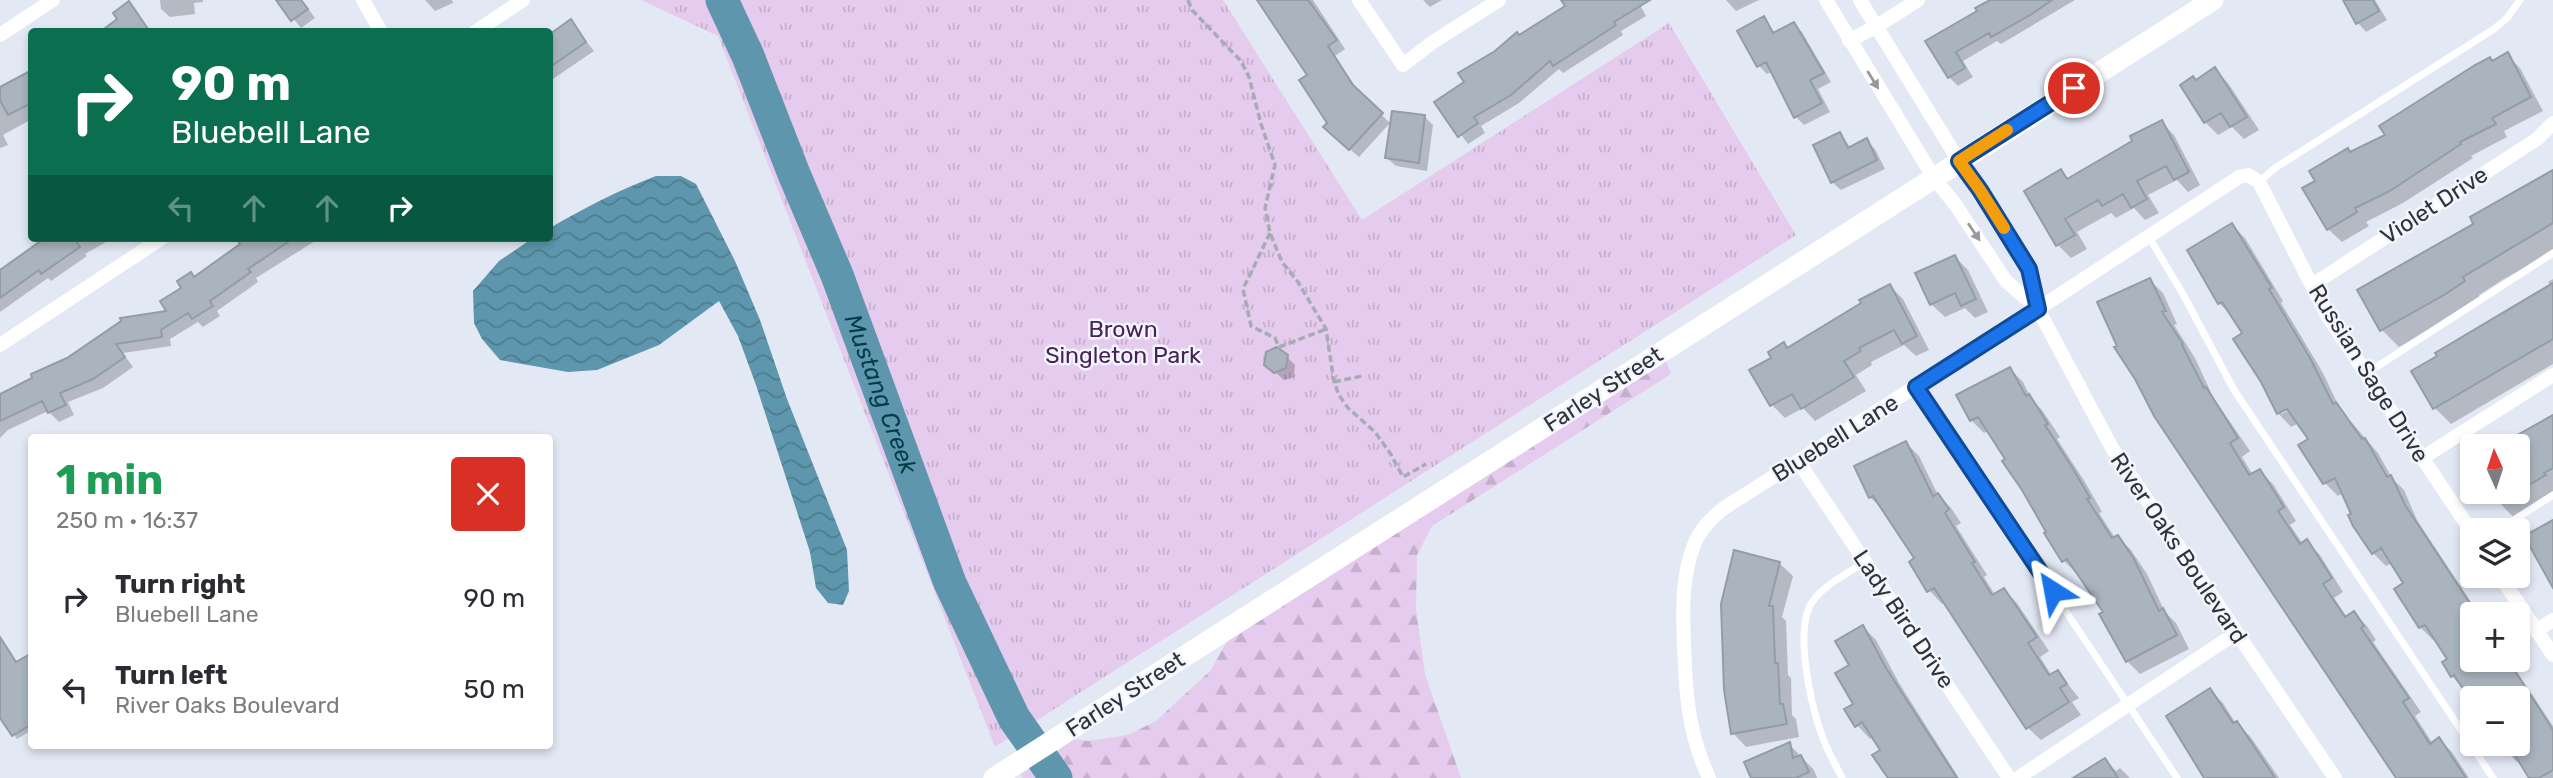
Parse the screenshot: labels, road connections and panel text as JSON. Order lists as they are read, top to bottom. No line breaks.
{"streets":{"street":["Violet Drive","Russian Sage Drive","Farley Street","Bluebell Lane","River Oaks Boulevard","Lady Bird Drive"]},"crossings":[["Violet Drive","Russian Sage Drive"],["Russian Sage Drive","Bluebell Lane"],["Farley Street","River Oaks Boulevard"],["Bluebell Lane","River Oaks Boulevard"],["Bluebell Lane","Lady Bird Drive"]],"water":["Mustang Creek"],"parks":["Brown Singleton Park"],"north":"top","page":{"turn":["90 m","Bluebell Lane"],"map_buttons":["+","−"],"heading":["1 min","250 m · 16:37"],"list":[{"name":"Turn right","note":"Bluebell Lane","value":"90 m"},{"name":"Turn left","note":"River Oaks Boulevard","value":"50 m"}]}}
